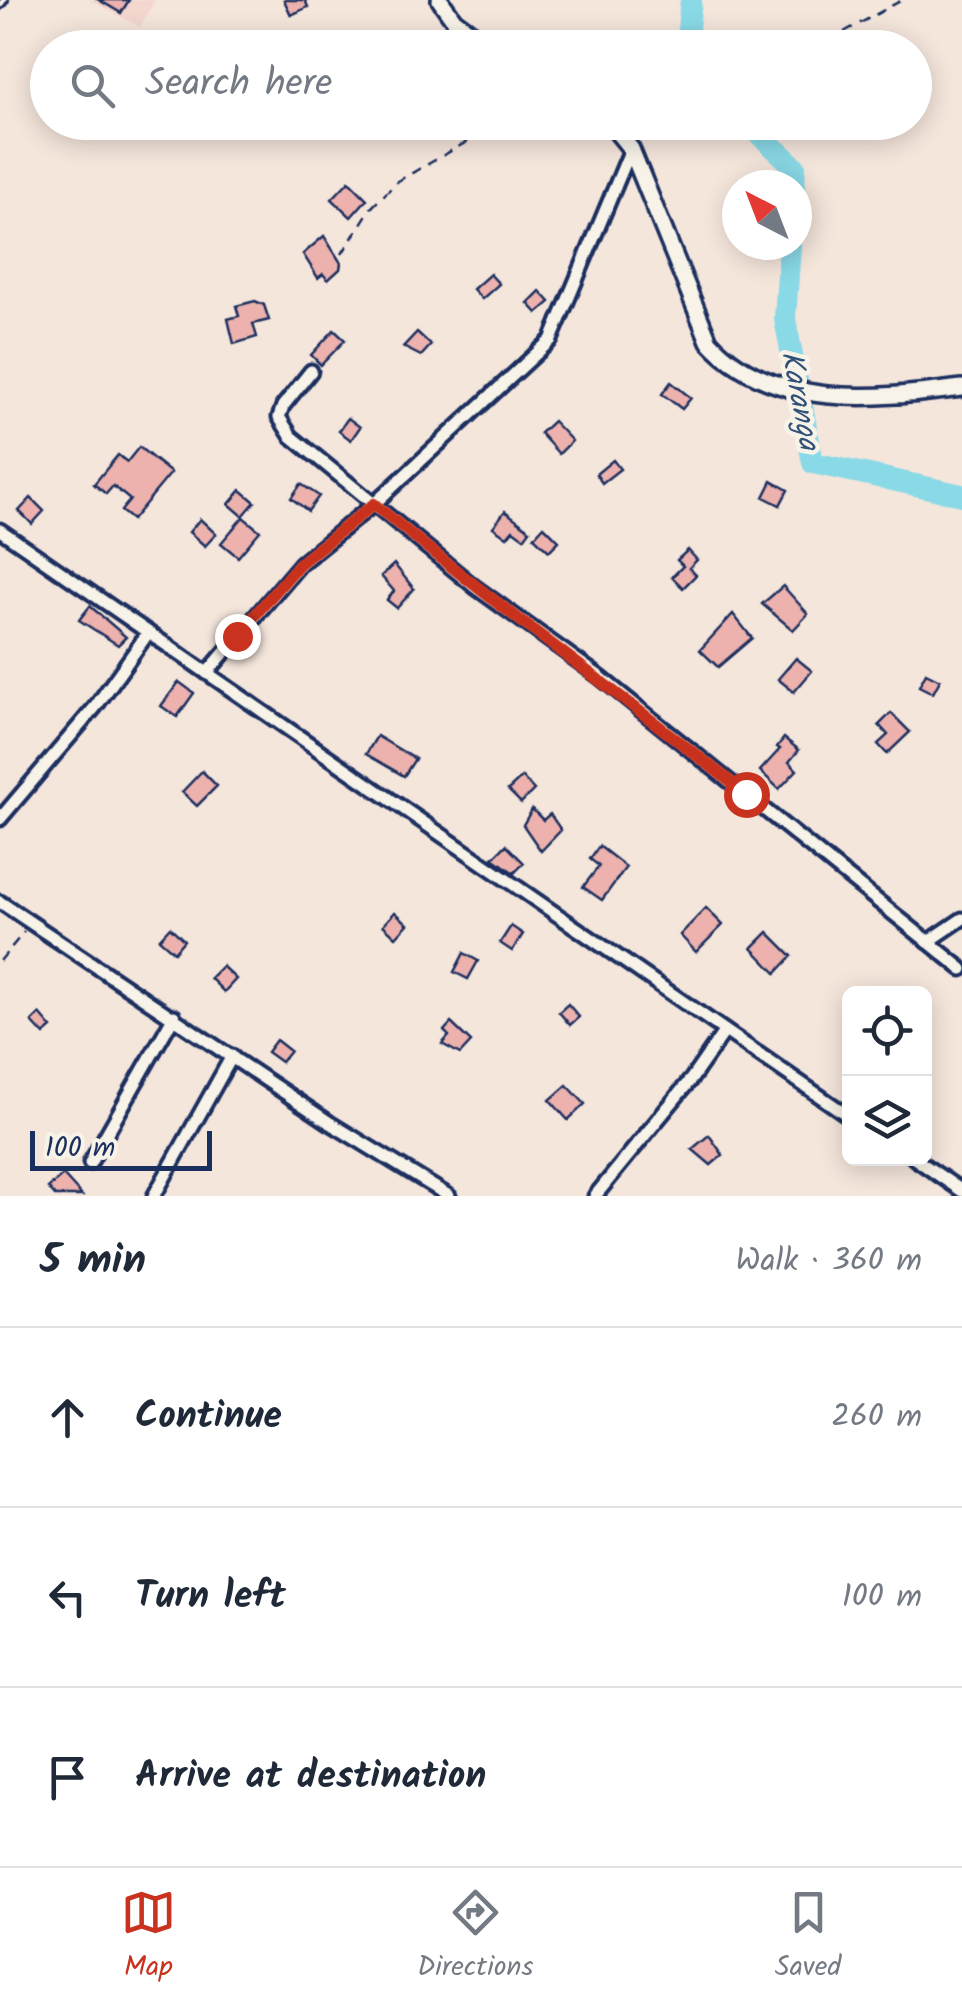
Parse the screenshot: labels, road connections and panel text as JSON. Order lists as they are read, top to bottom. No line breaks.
{"water":["Karanga"],"scale_bar":"100 m","north":"top left","page":{"search":"Search here","scale":"100 m","heading":["5 min","Walk · 360 m"],"list":[["Continue","260 m"],["Turn left","100 m"],"Arrive at destination"],"nav":["Map","Directions","Saved"]}}
